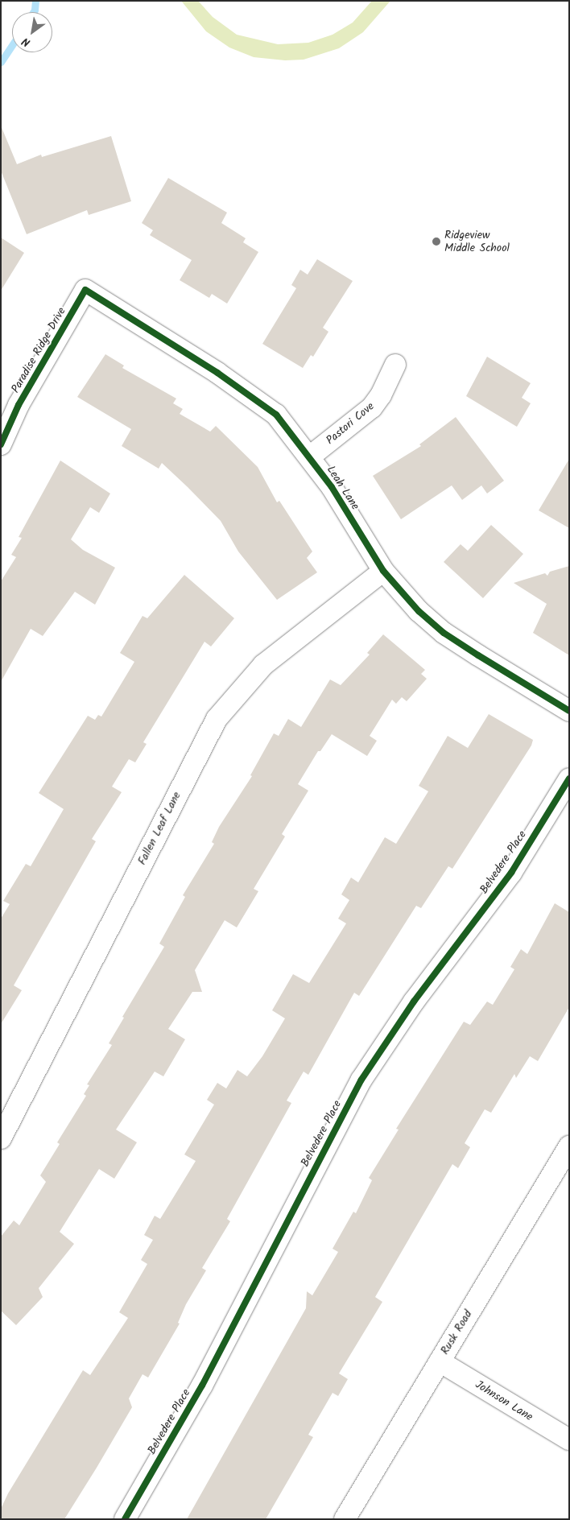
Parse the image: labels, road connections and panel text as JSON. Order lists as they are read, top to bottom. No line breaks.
{"streets":{"street":["Paradise Ridge Drive","Pastori Cove","Leah Lane","Fallen Leaf Lane","Belvedere Place","Rusk Road","Johnson Lane"]},"crossings":[["Paradise Ridge Drive","Leah Lane"],["Pastori Cove","Leah Lane"],["Leah Lane","Fallen Leaf Lane"],["Rusk Road","Johnson Lane"]],"places":["Ridgeview Middle School"],"north":"bottom left"}
